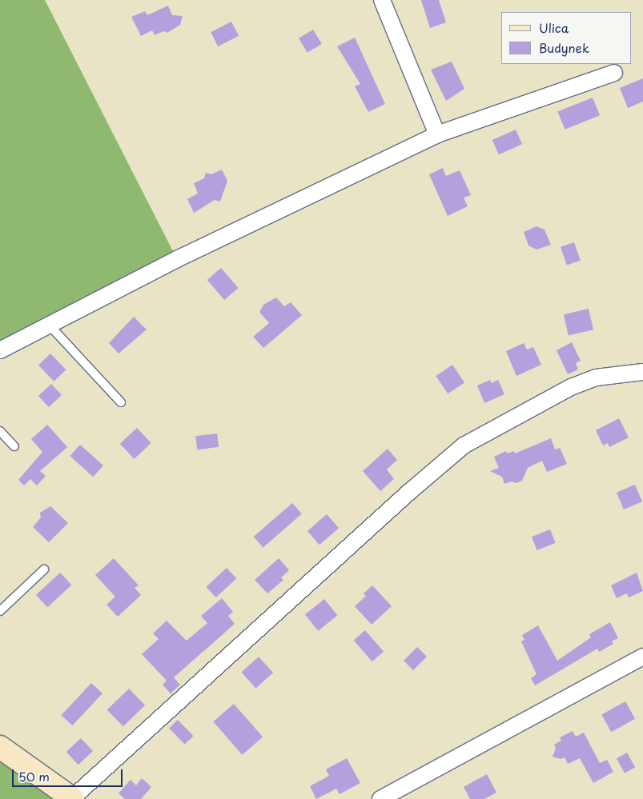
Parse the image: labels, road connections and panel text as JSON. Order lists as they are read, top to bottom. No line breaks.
{"legend":["Ulica","Budynek"],"scale_bar":"50 m"}
